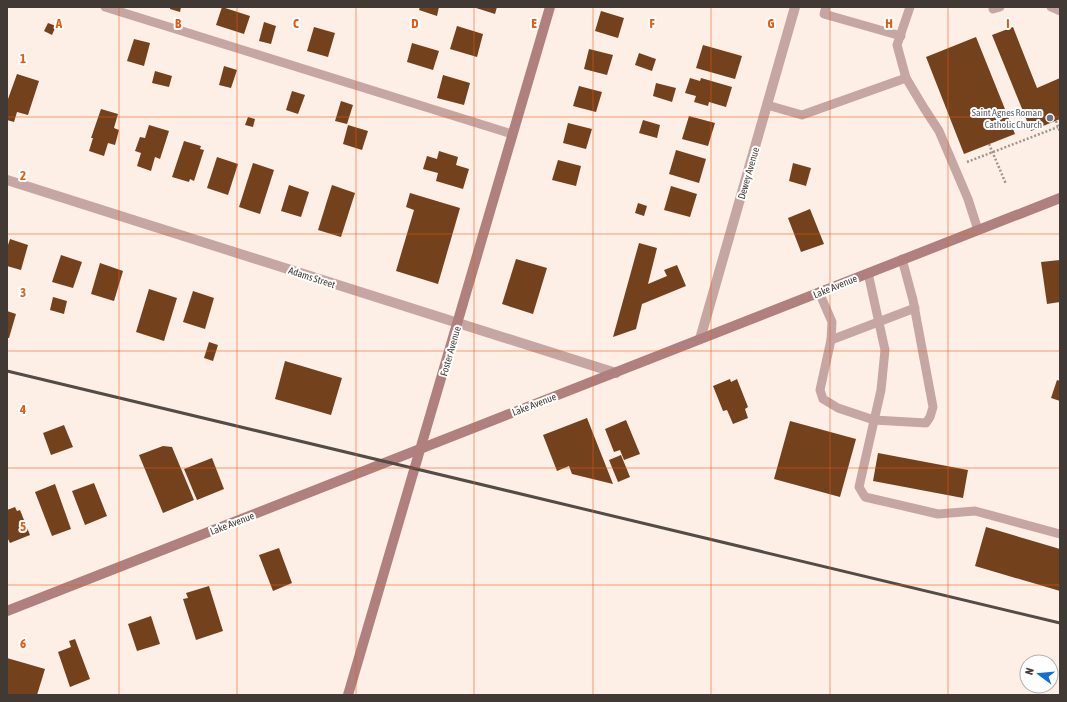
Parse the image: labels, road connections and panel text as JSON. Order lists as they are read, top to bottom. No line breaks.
{"streets":{"street":["Dewey Avenue","Adams Street","Lake Avenue","Foster Avenue"]},"crossings":[["Dewey Avenue","Lake Avenue"],["Adams Street","Lake Avenue"],["Adams Street","Foster Avenue"],["Lake Avenue","Foster Avenue"]],"places":["Saint Agnes Roman Catholic Church"],"north":"left","grid":{"columns":["A","B","C","D","E","F","G","H","I"],"rows":["1","2","3","4","5","6"]}}
